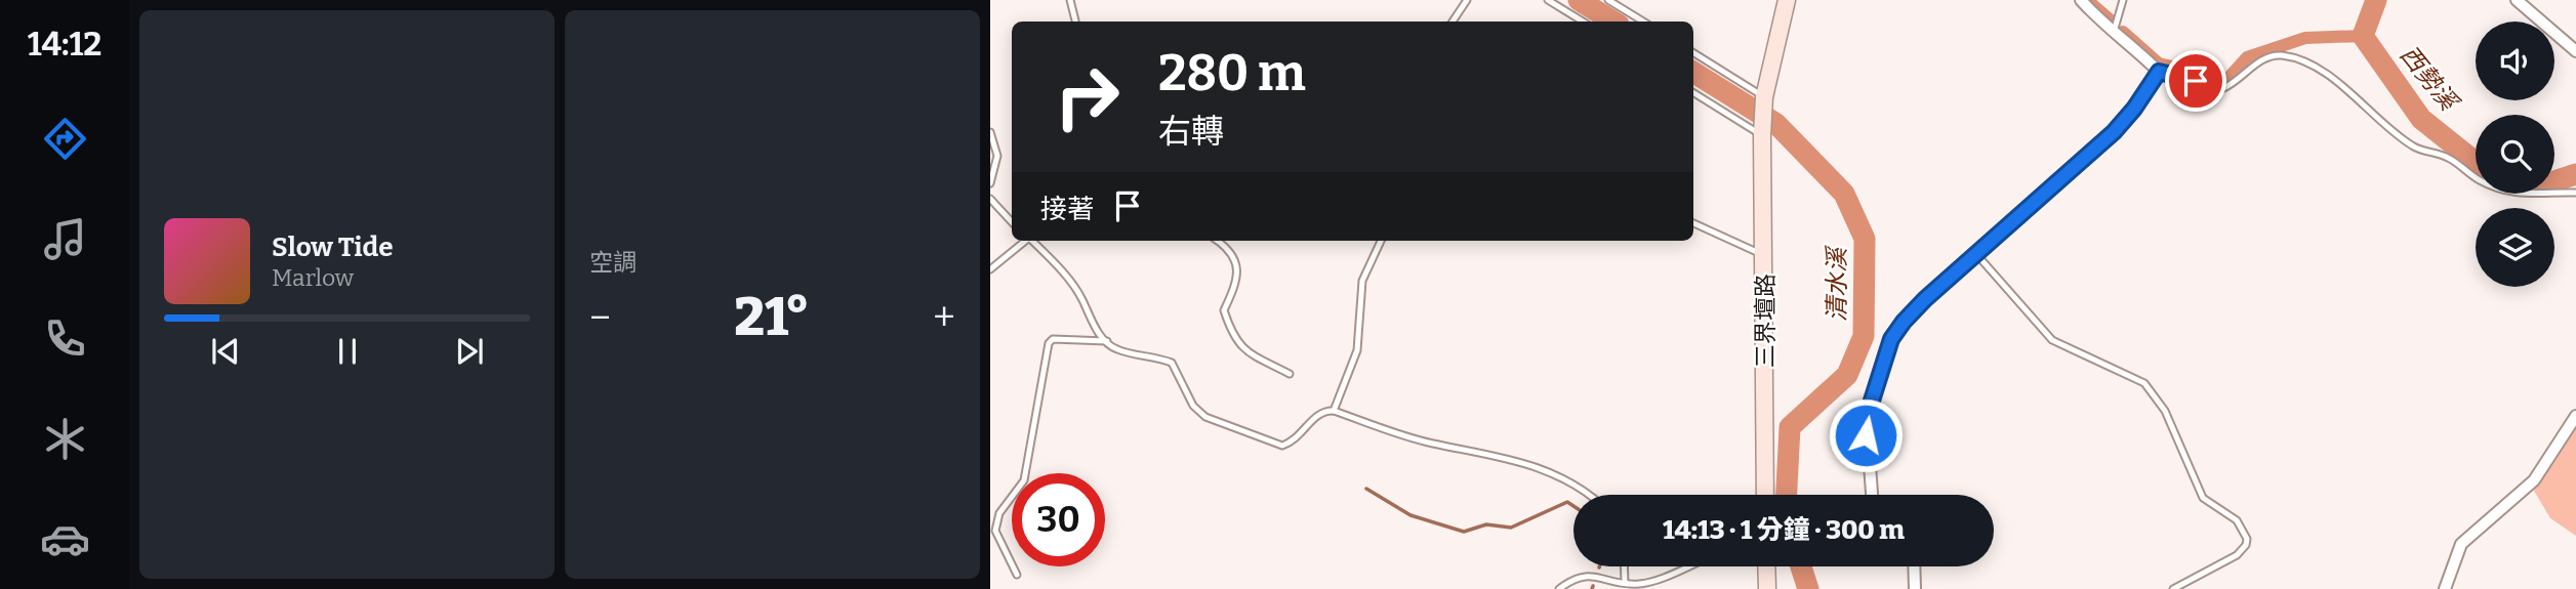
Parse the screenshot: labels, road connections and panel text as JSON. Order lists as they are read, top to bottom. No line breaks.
{"streets":{"street":["三界壇路"]},"water":["西勢溪","清水溪"],"page":{"tabs":"14:12","tile":"空調","turn":["280 m","右轉"],"then":"接著","song":["Slow Tide","Marlow"],"heat":["−","21°","+"],"limit":"30","trip":"14:13 · 1 分鐘 · 300 m"}}
